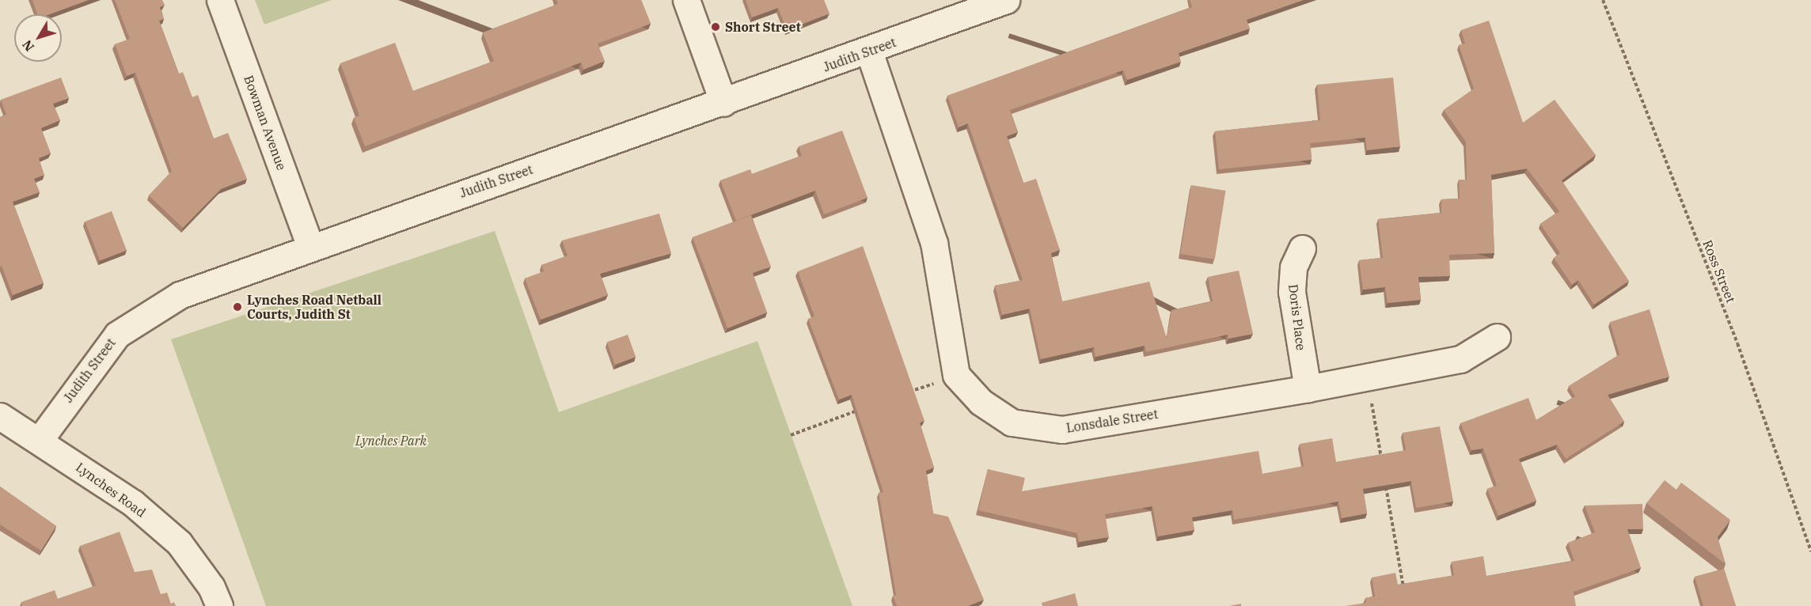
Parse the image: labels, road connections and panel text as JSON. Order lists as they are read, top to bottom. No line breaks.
{"streets":{"street":["Judith Street","Bowman Avenue","Doris Place","Lonsdale Street","Lynches Road"],"path":["Ross Street"]},"crossings":[["Judith Street","Bowman Avenue"],["Judith Street","Lonsdale Street"],["Judith Street","Lynches Road"],["Doris Place","Lonsdale Street"]],"parks":["Lynches Park"],"places":["Short Street","Lynches Road Netball Courts, Judith St"],"north":"bottom left"}
